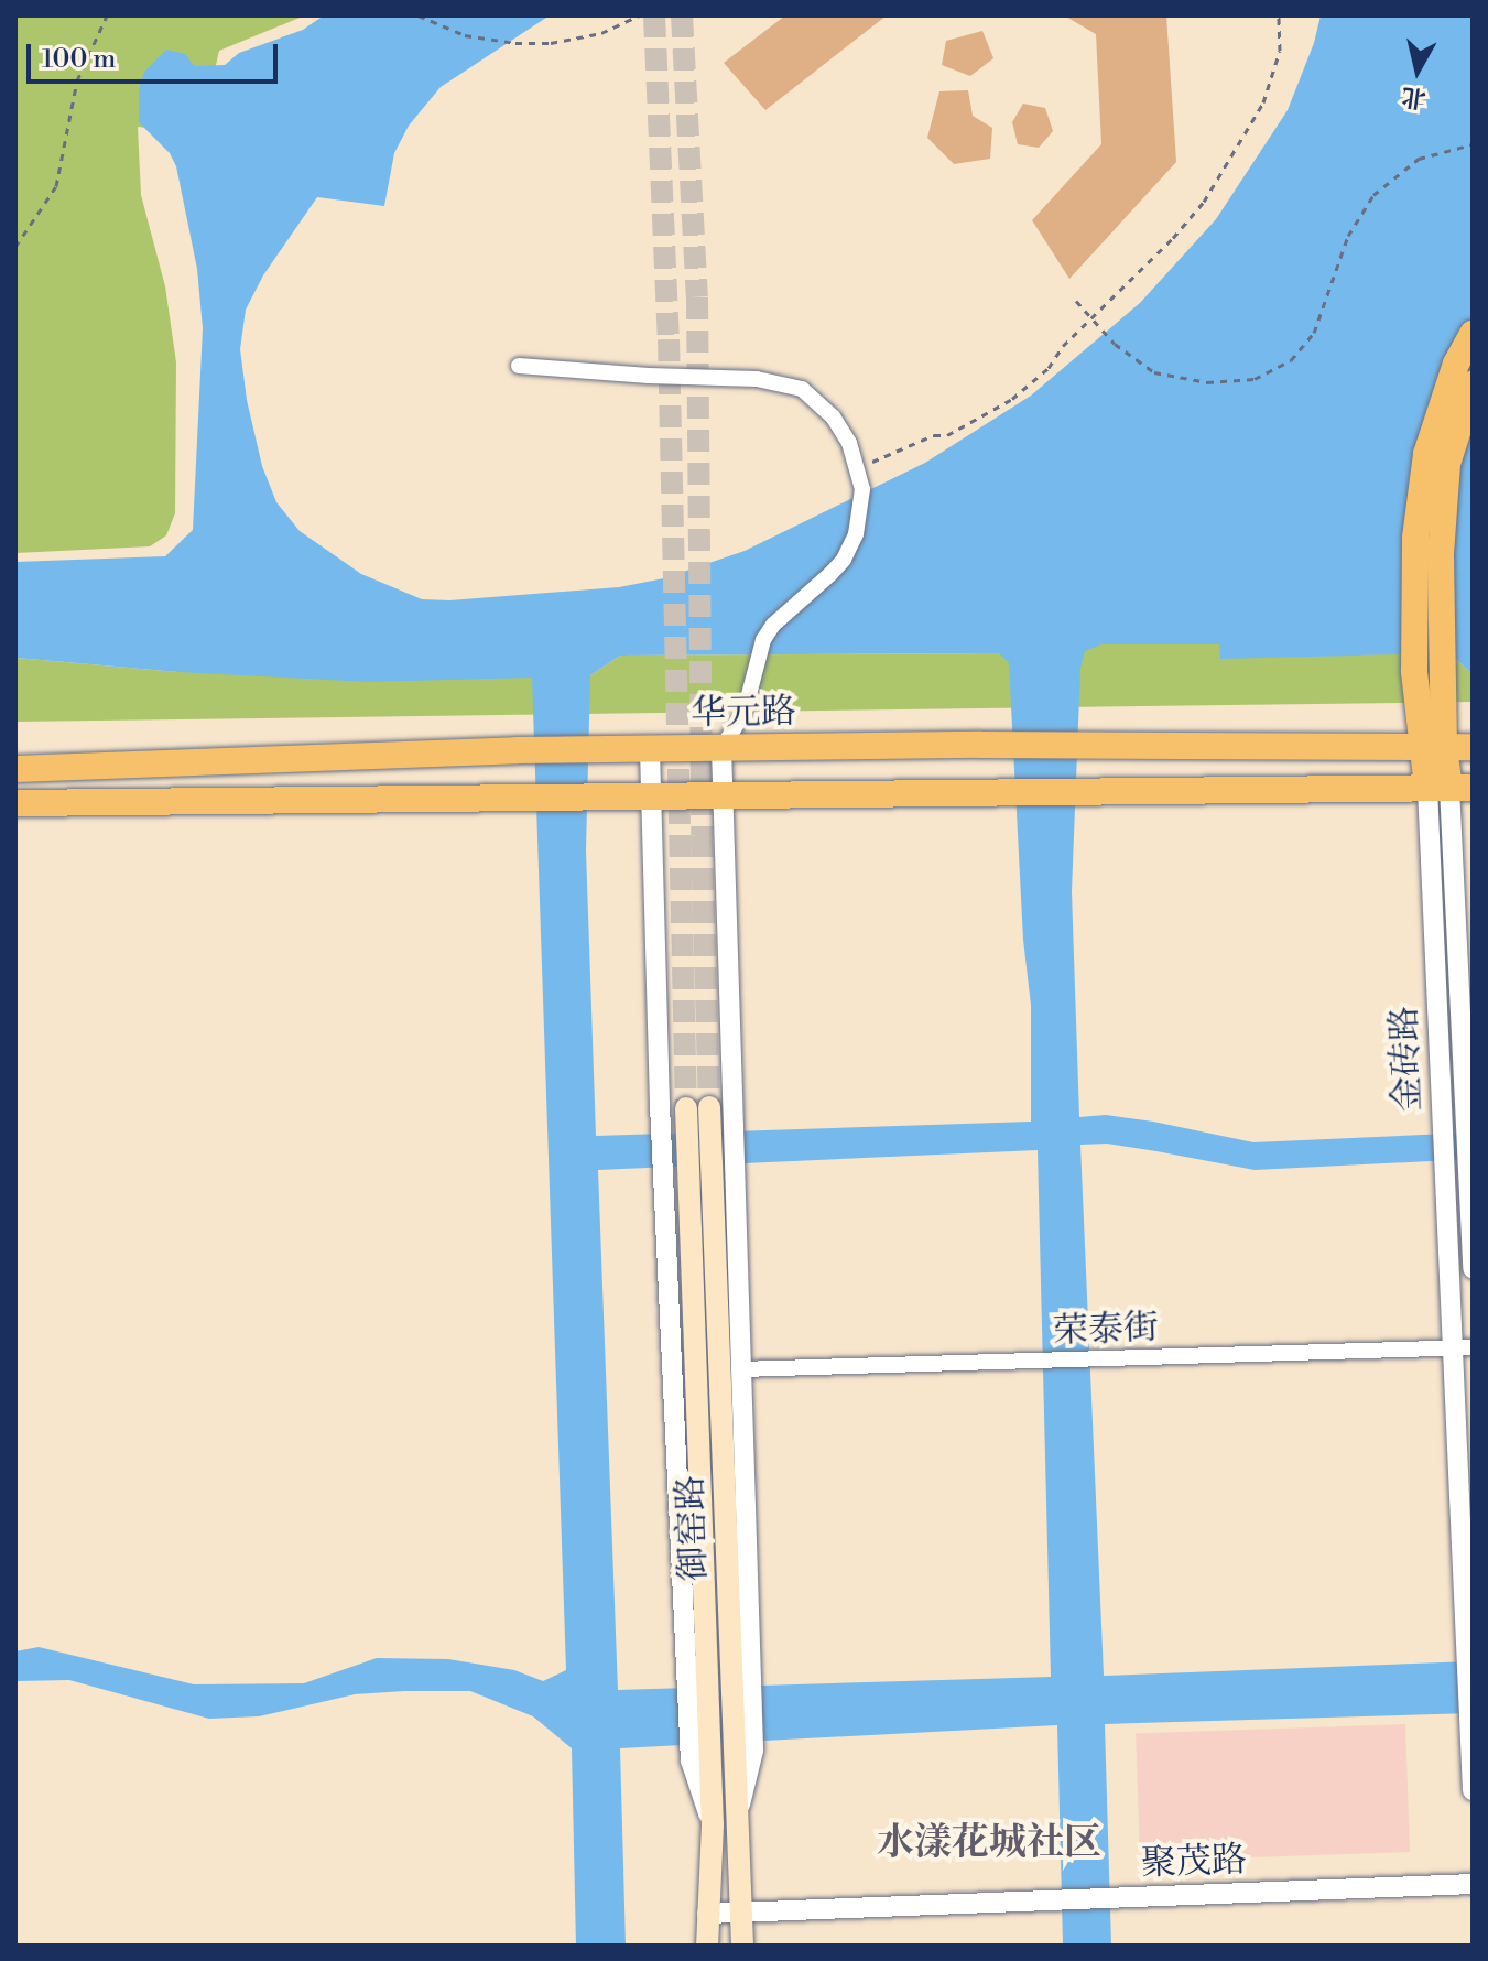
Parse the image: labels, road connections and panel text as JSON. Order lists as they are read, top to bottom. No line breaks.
{"streets":{"main road":["华元路","金砖路","御窑路"],"street":["荣泰街","聚茂路"]},"crossings":[["华元路","金砖路"],["金砖路","荣泰街"],["御窑路","聚茂路"]],"districts":["水漾花城社区"],"scale_bar":"100 m","north":"bottom"}
